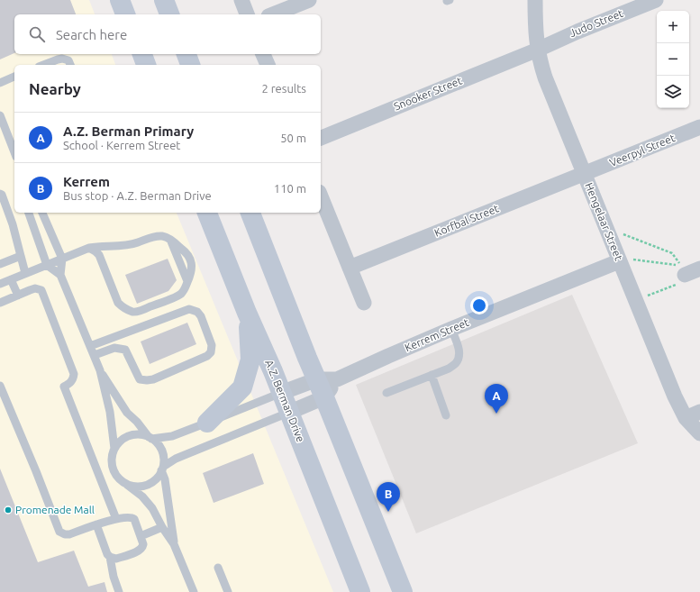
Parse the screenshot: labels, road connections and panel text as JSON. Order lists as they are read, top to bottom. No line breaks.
{"streets":{"main road":["A.Z. Berman Drive"],"street":["Judo Street","Snooker Street","Veerpyl Street","Korfbal Street","Hengelaar Street","Kerrem Street"]},"crossings":[["Judo Street","Snooker Street"],["Judo Street","Hengelaar Street"],["Snooker Street","Hengelaar Street"],["Veerpyl Street","Korfbal Street"],["Veerpyl Street","Hengelaar Street"],["Korfbal Street","Hengelaar Street"],["Hengelaar Street","Kerrem Street"],["Kerrem Street","A.Z. Berman Drive"]],"places":["Promenade Mall"],"page":{"map_buttons":["+","−"],"search":"Search here","heading":["Nearby","2 results"],"list":[{"mark":"A","name":"A.Z. Berman Primary","note":"School · Kerrem Street","value":"50 m"},{"mark":"B","name":"Kerrem","note":"Bus stop · A.Z. Berman Drive","value":"110 m"}],"pins":["A","B"]}}
